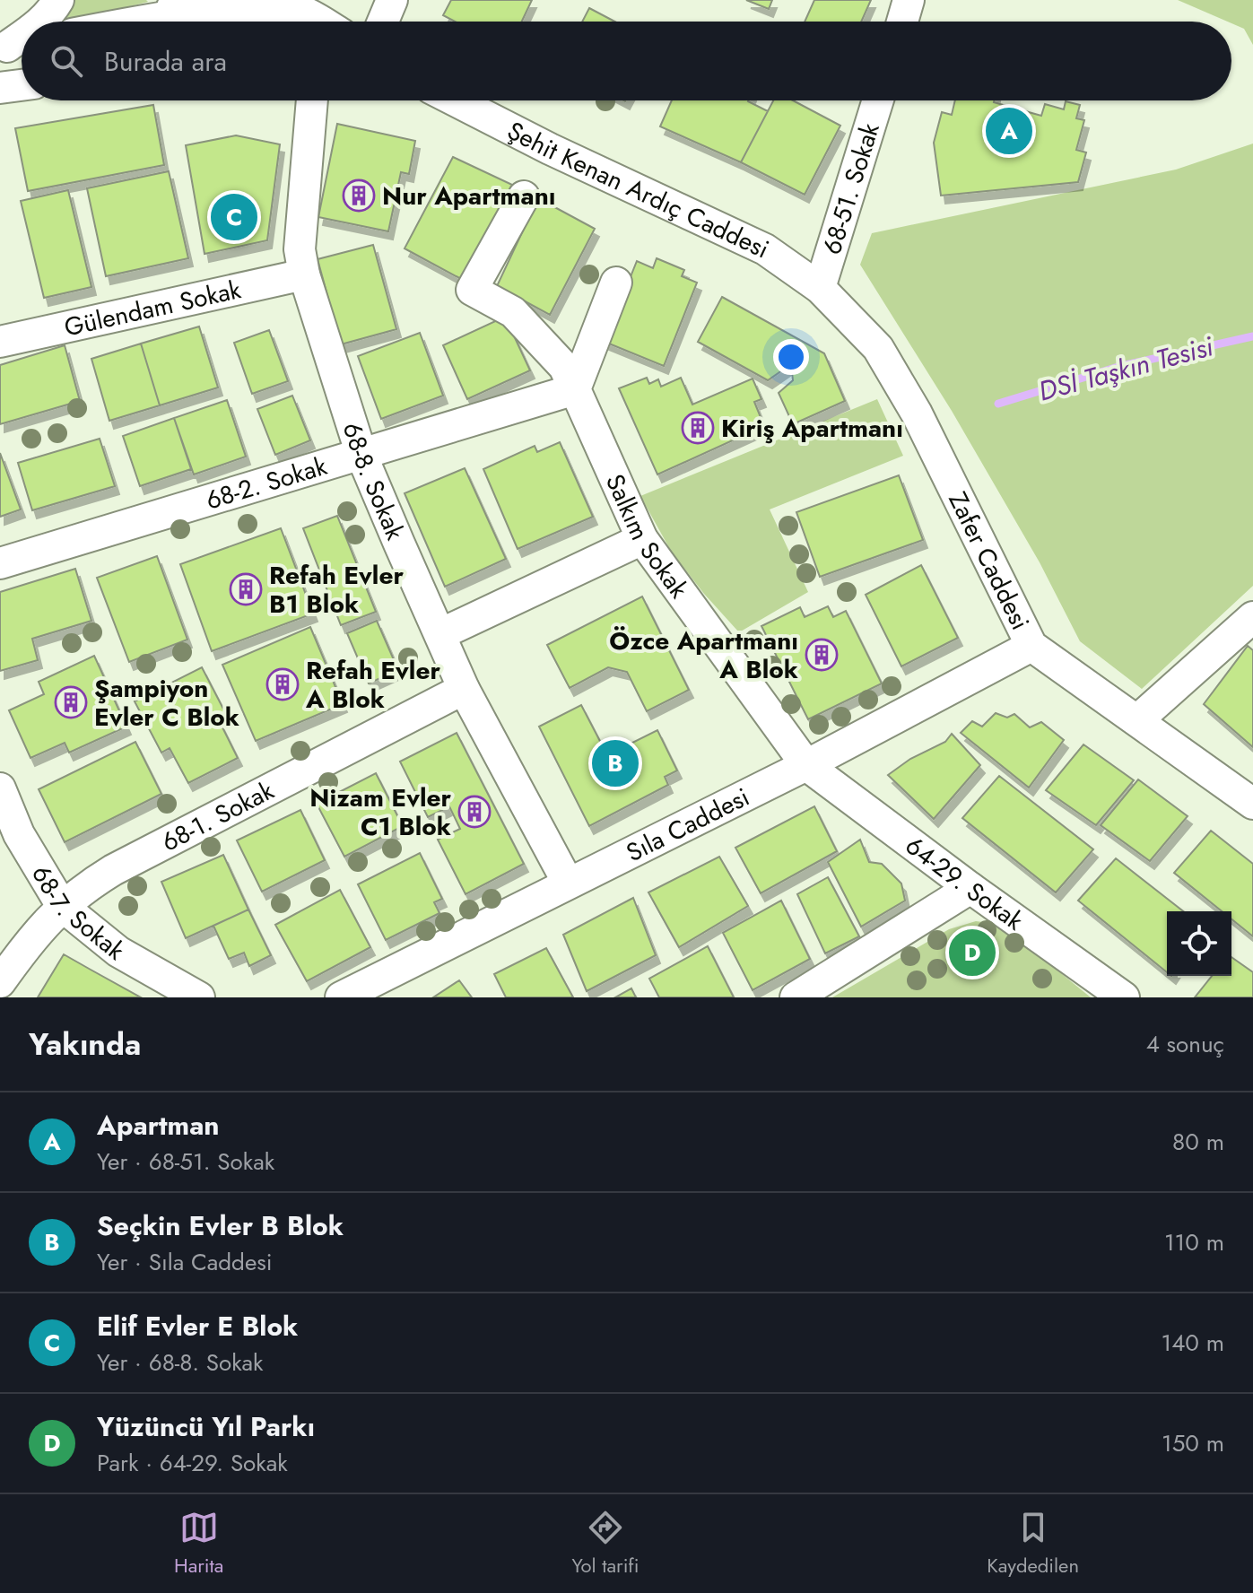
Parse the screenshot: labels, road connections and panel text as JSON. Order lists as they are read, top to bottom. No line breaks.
{"streets":{"street":["68-51. Sokak","Şehit Kenan Ardıç Caddesi","Gülendam Sokak","68-8. Sokak","68-2. Sokak","Salkım Sokak","Zafer Caddesi","68-1. Sokak","Sıla Caddesi","64-29. Sokak","68-7. Sokak"]},"crossings":[["68-51. Sokak","Şehit Kenan Ardıç Caddesi"],["68-51. Sokak","Zafer Caddesi"],["Şehit Kenan Ardıç Caddesi","Zafer Caddesi"],["Gülendam Sokak","68-8. Sokak"],["68-8. Sokak","68-2. Sokak"],["68-8. Sokak","68-1. Sokak"],["68-8. Sokak","Sıla Caddesi"],["68-2. Sokak","Salkım Sokak"],["Salkım Sokak","Sıla Caddesi"],["Salkım Sokak","64-29. Sokak"],["Zafer Caddesi","Sıla Caddesi"],["68-1. Sokak","68-7. Sokak"],["Sıla Caddesi","64-29. Sokak"]],"water":["DSİ Taşkın Tesisi"],"places":{"building":["Nur Apartmanı","Kiriş Apartmanı","Refah Evler B1 Blok","Özce Apartmanı A Blok","Refah Evler A Blok","Şampiyon Evler C Blok","Nizam Evler C1 Blok"]},"page":{"search":"Burada ara","pins":["A","C","B","D"],"heading":["Yakında","4 sonuç"],"list":[{"mark":"A","name":"Apartman","note":"Yer · 68-51. Sokak","value":"80 m"},{"mark":"B","name":"Seçkin Evler B Blok","note":"Yer · Sıla Caddesi","value":"110 m"},{"mark":"C","name":"Elif Evler E Blok","note":"Yer · 68-8. Sokak","value":"140 m"},{"mark":"D","name":"Yüzüncü Yıl Parkı","note":"Park · 64-29. Sokak","value":"150 m"}],"nav":["Harita","Yol tarifi","Kaydedilen"]}}
